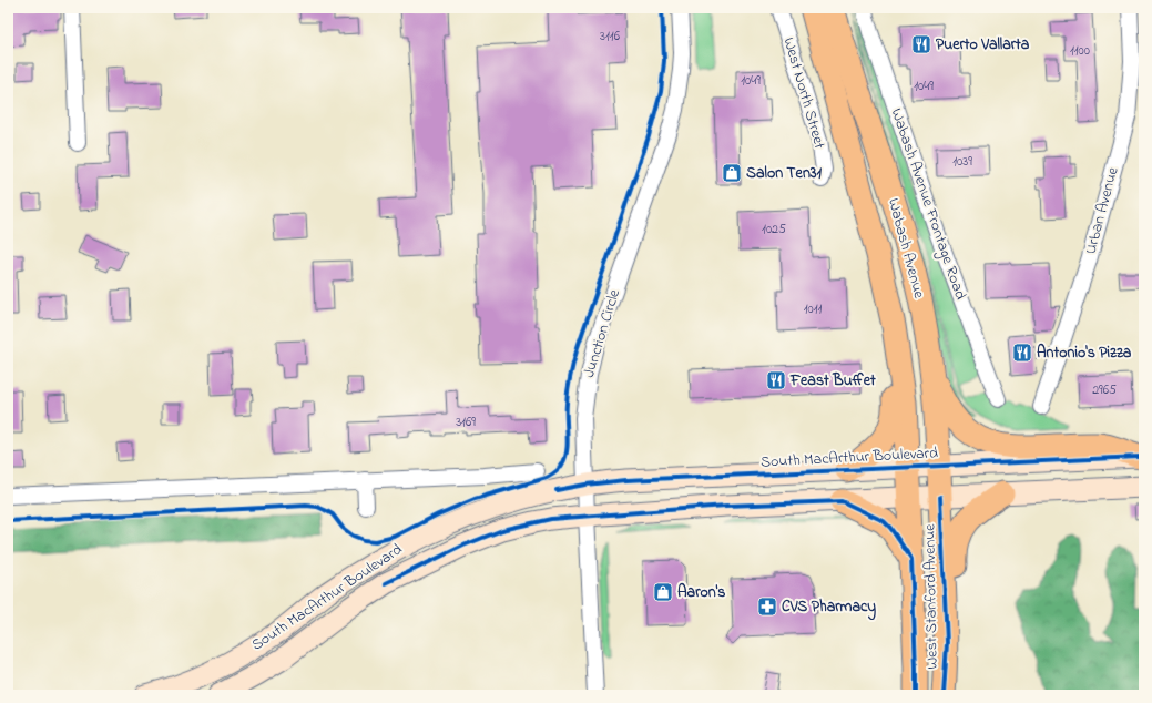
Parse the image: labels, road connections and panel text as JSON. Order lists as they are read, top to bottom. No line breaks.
{"streets":{"main road":["Wabash Avenue","South MacArthur Boulevard","West Stanford Avenue"],"street":["West North Street","Wabash Avenue Frontage Road","Urban Avenue","Junction Circle"]},"crossings":[["Wabash Avenue","South MacArthur Boulevard"],["Wabash Avenue","West Stanford Avenue"],["Junction Circle","South MacArthur Boulevard"],["South MacArthur Boulevard","West Stanford Avenue"]],"places":{"restaurant":["Puerto Vallarta","Antonio's Pizza","Feast Buffet"],"shop":["Salon Ten31","Aaron's"],"pharmacy":["CVS Pharmacy"]},"house_numbers":["3116","1100","1049","1049","1039","1025","1011","2965","3169"]}
